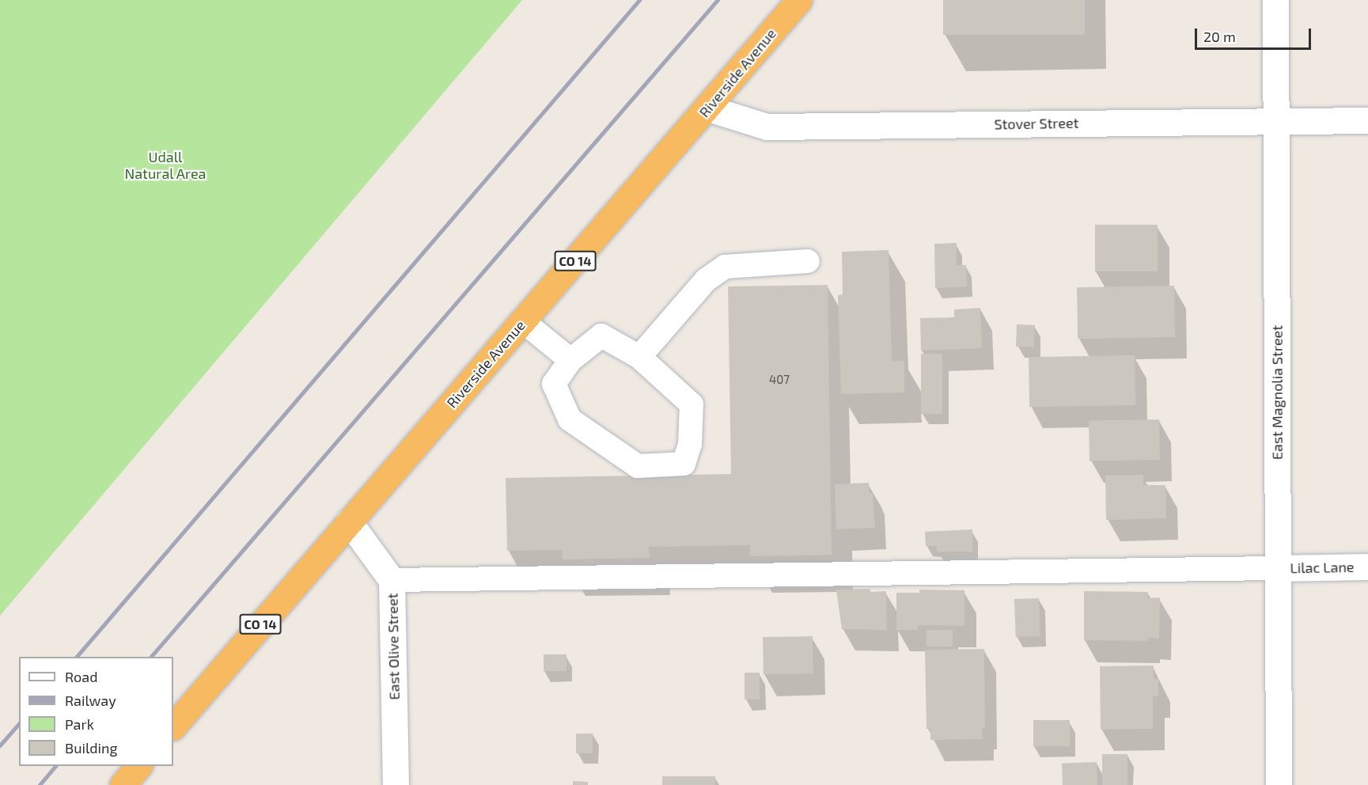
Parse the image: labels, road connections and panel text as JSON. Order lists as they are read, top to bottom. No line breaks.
{"streets":{"highway":["Riverside Avenue","CO 14"],"street":["Stover Street","East Magnolia Street","Lilac Lane","East Olive Street"]},"crossings":[["Riverside Avenue","Stover Street"],["Riverside Avenue","East Olive Street"],["Stover Street","East Magnolia Street"],["East Magnolia Street","Lilac Lane"]],"parks":["Udall Natural Area"],"house_numbers":["407"],"legend":["Road","Railway","Park","Building"],"scale_bar":"20 m"}
